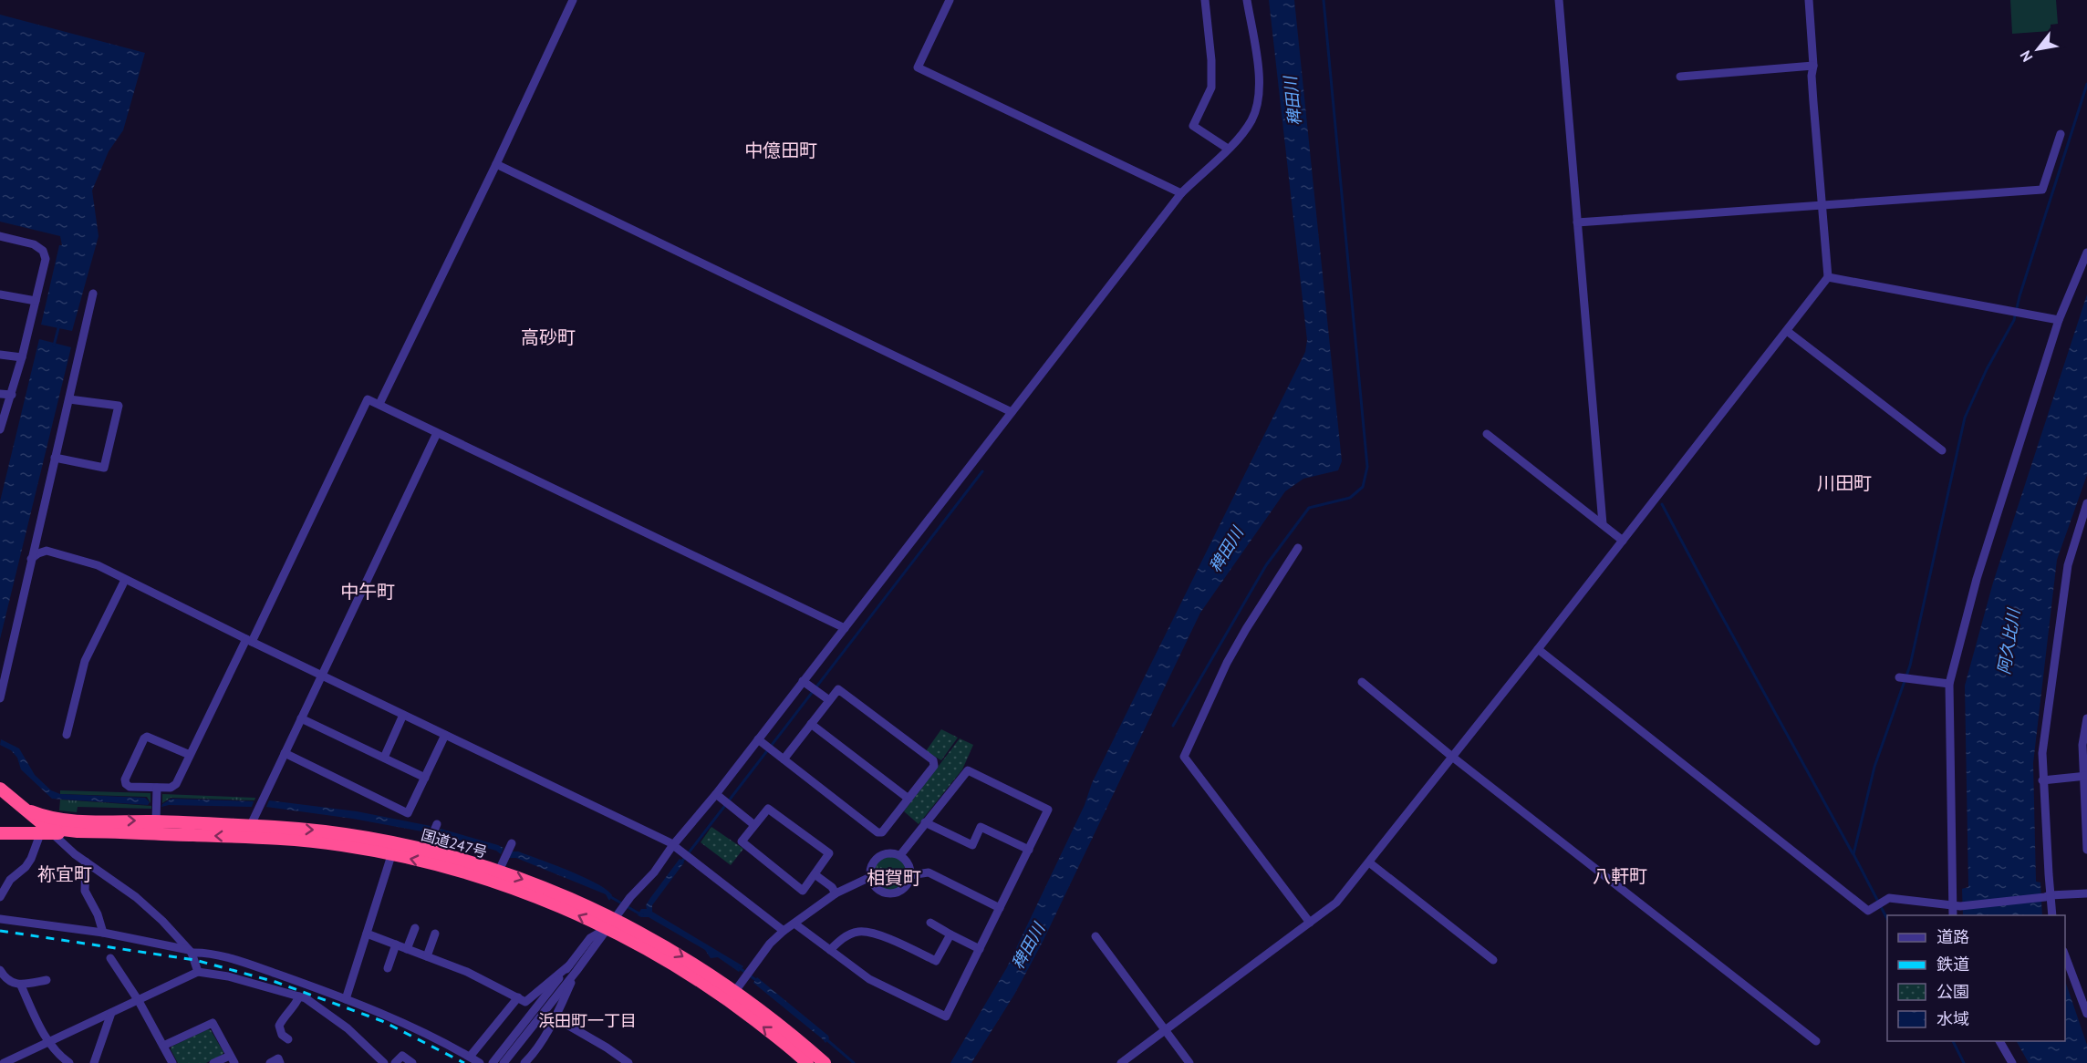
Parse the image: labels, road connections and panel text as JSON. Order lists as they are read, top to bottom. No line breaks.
{"streets":{"highway":["国道247号"]},"districts":["中億田町","高砂町","川田町","中午町","祢宜町","八軒町","相賀町","浜田町一丁目"],"water":["稗田川","阿久比川"],"legend":["道路","鉄道","公園","水域"],"north":"bottom left"}
